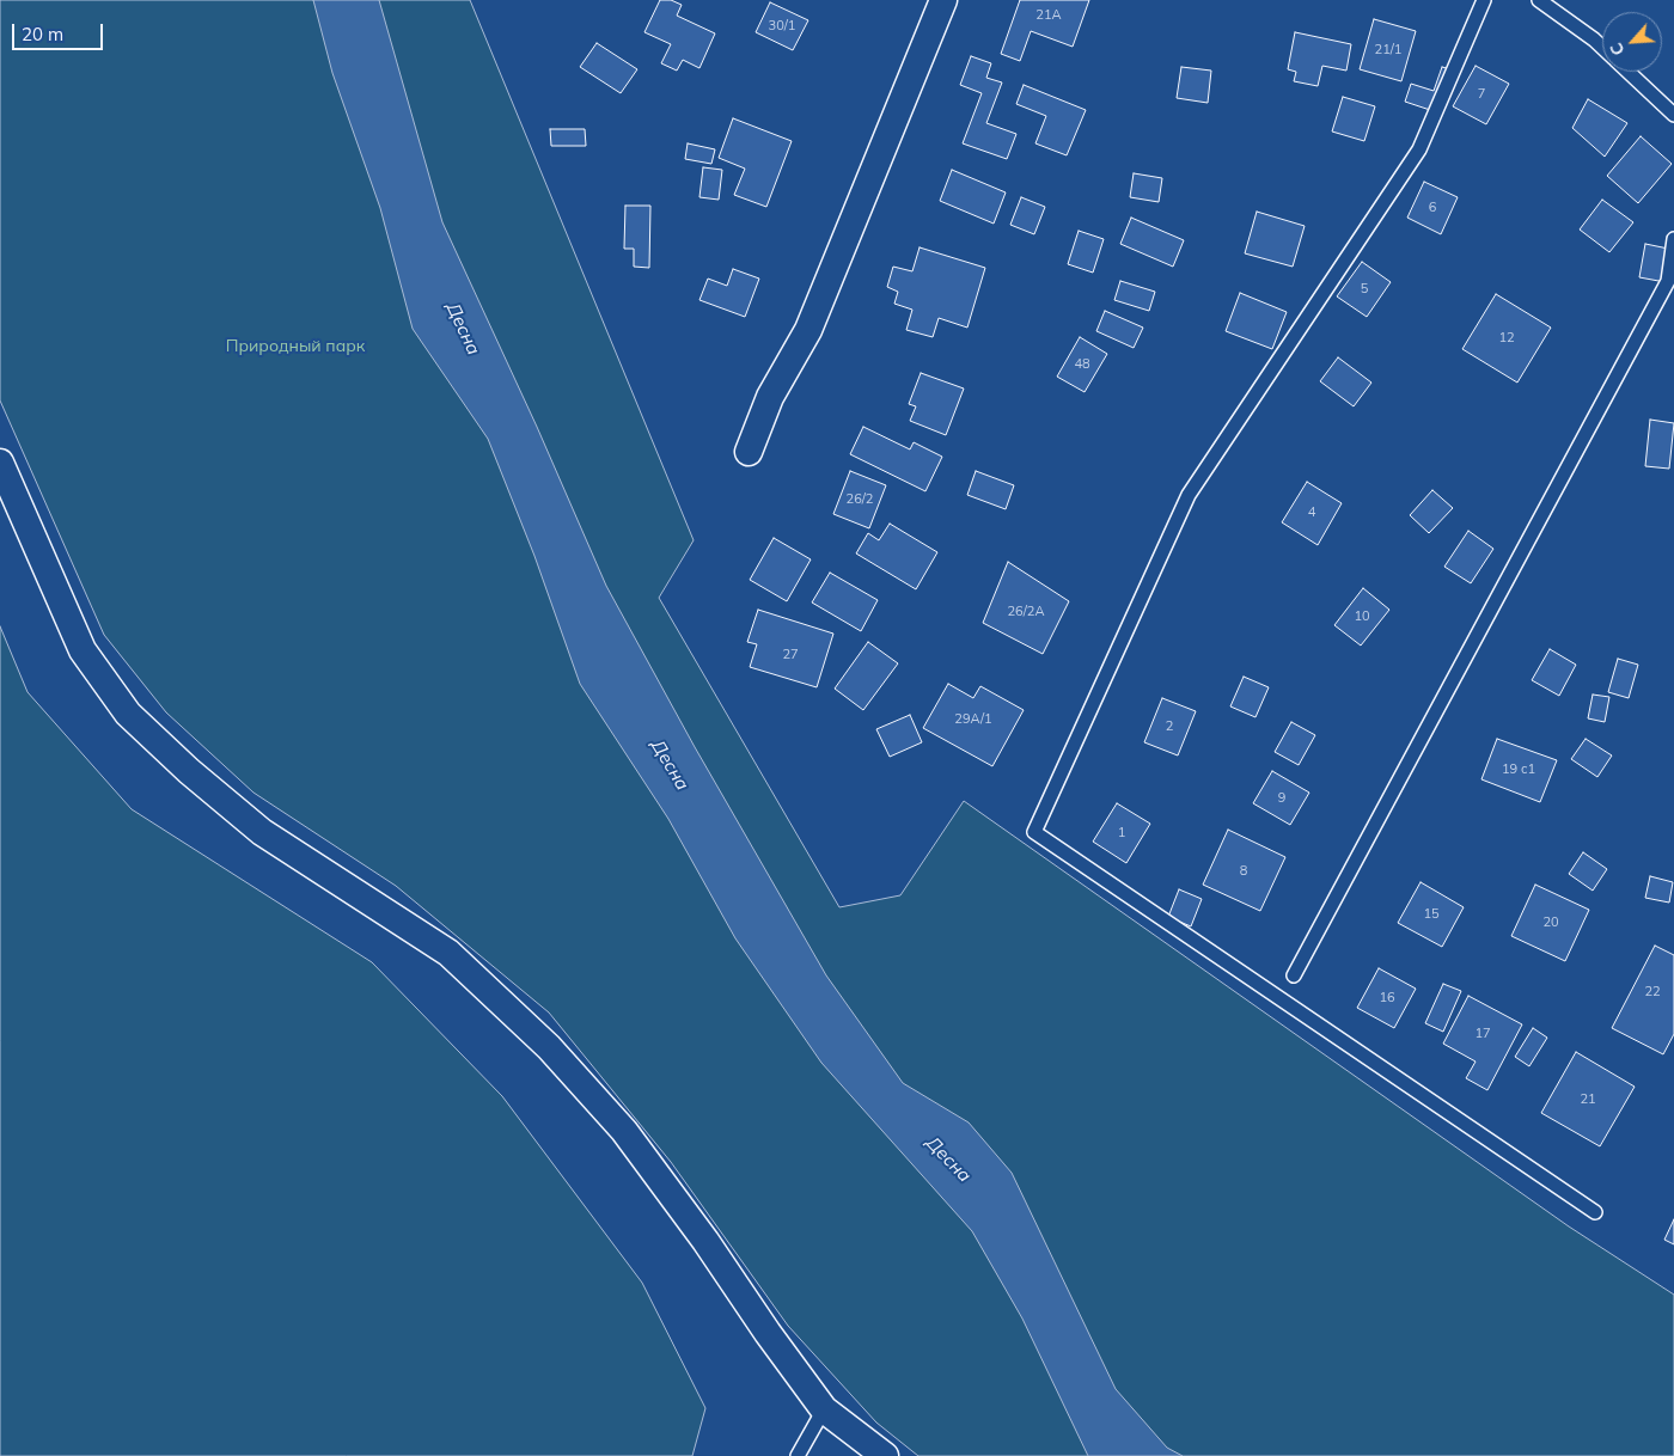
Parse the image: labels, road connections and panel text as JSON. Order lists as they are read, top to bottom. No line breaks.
{"water":["Десна"],"parks":["Природный парк"],"house_numbers":["21А","30/1","21/1","7","6","5","12","48","26/2","4","26/2А","10","27","29А/1","2","19 с1","9","1","8","15","20","22","16","17","21"],"scale_bar":"20 m","north":"bottom left"}
